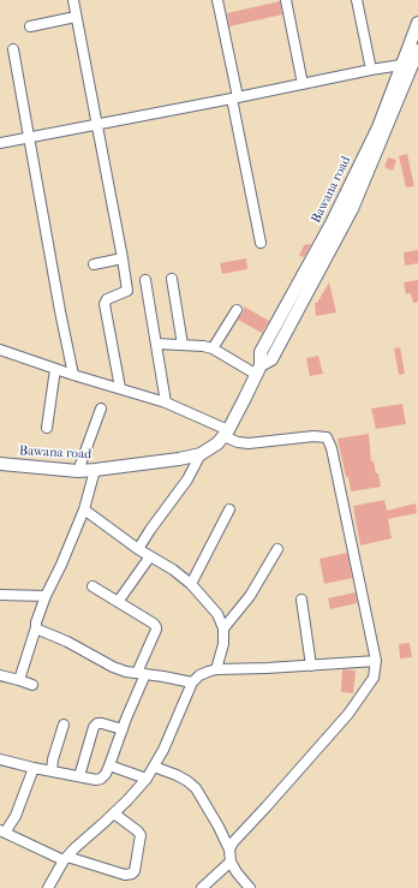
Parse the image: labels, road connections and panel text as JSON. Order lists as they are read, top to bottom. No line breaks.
{"streets":{"main road":["Bawana road"]}}
